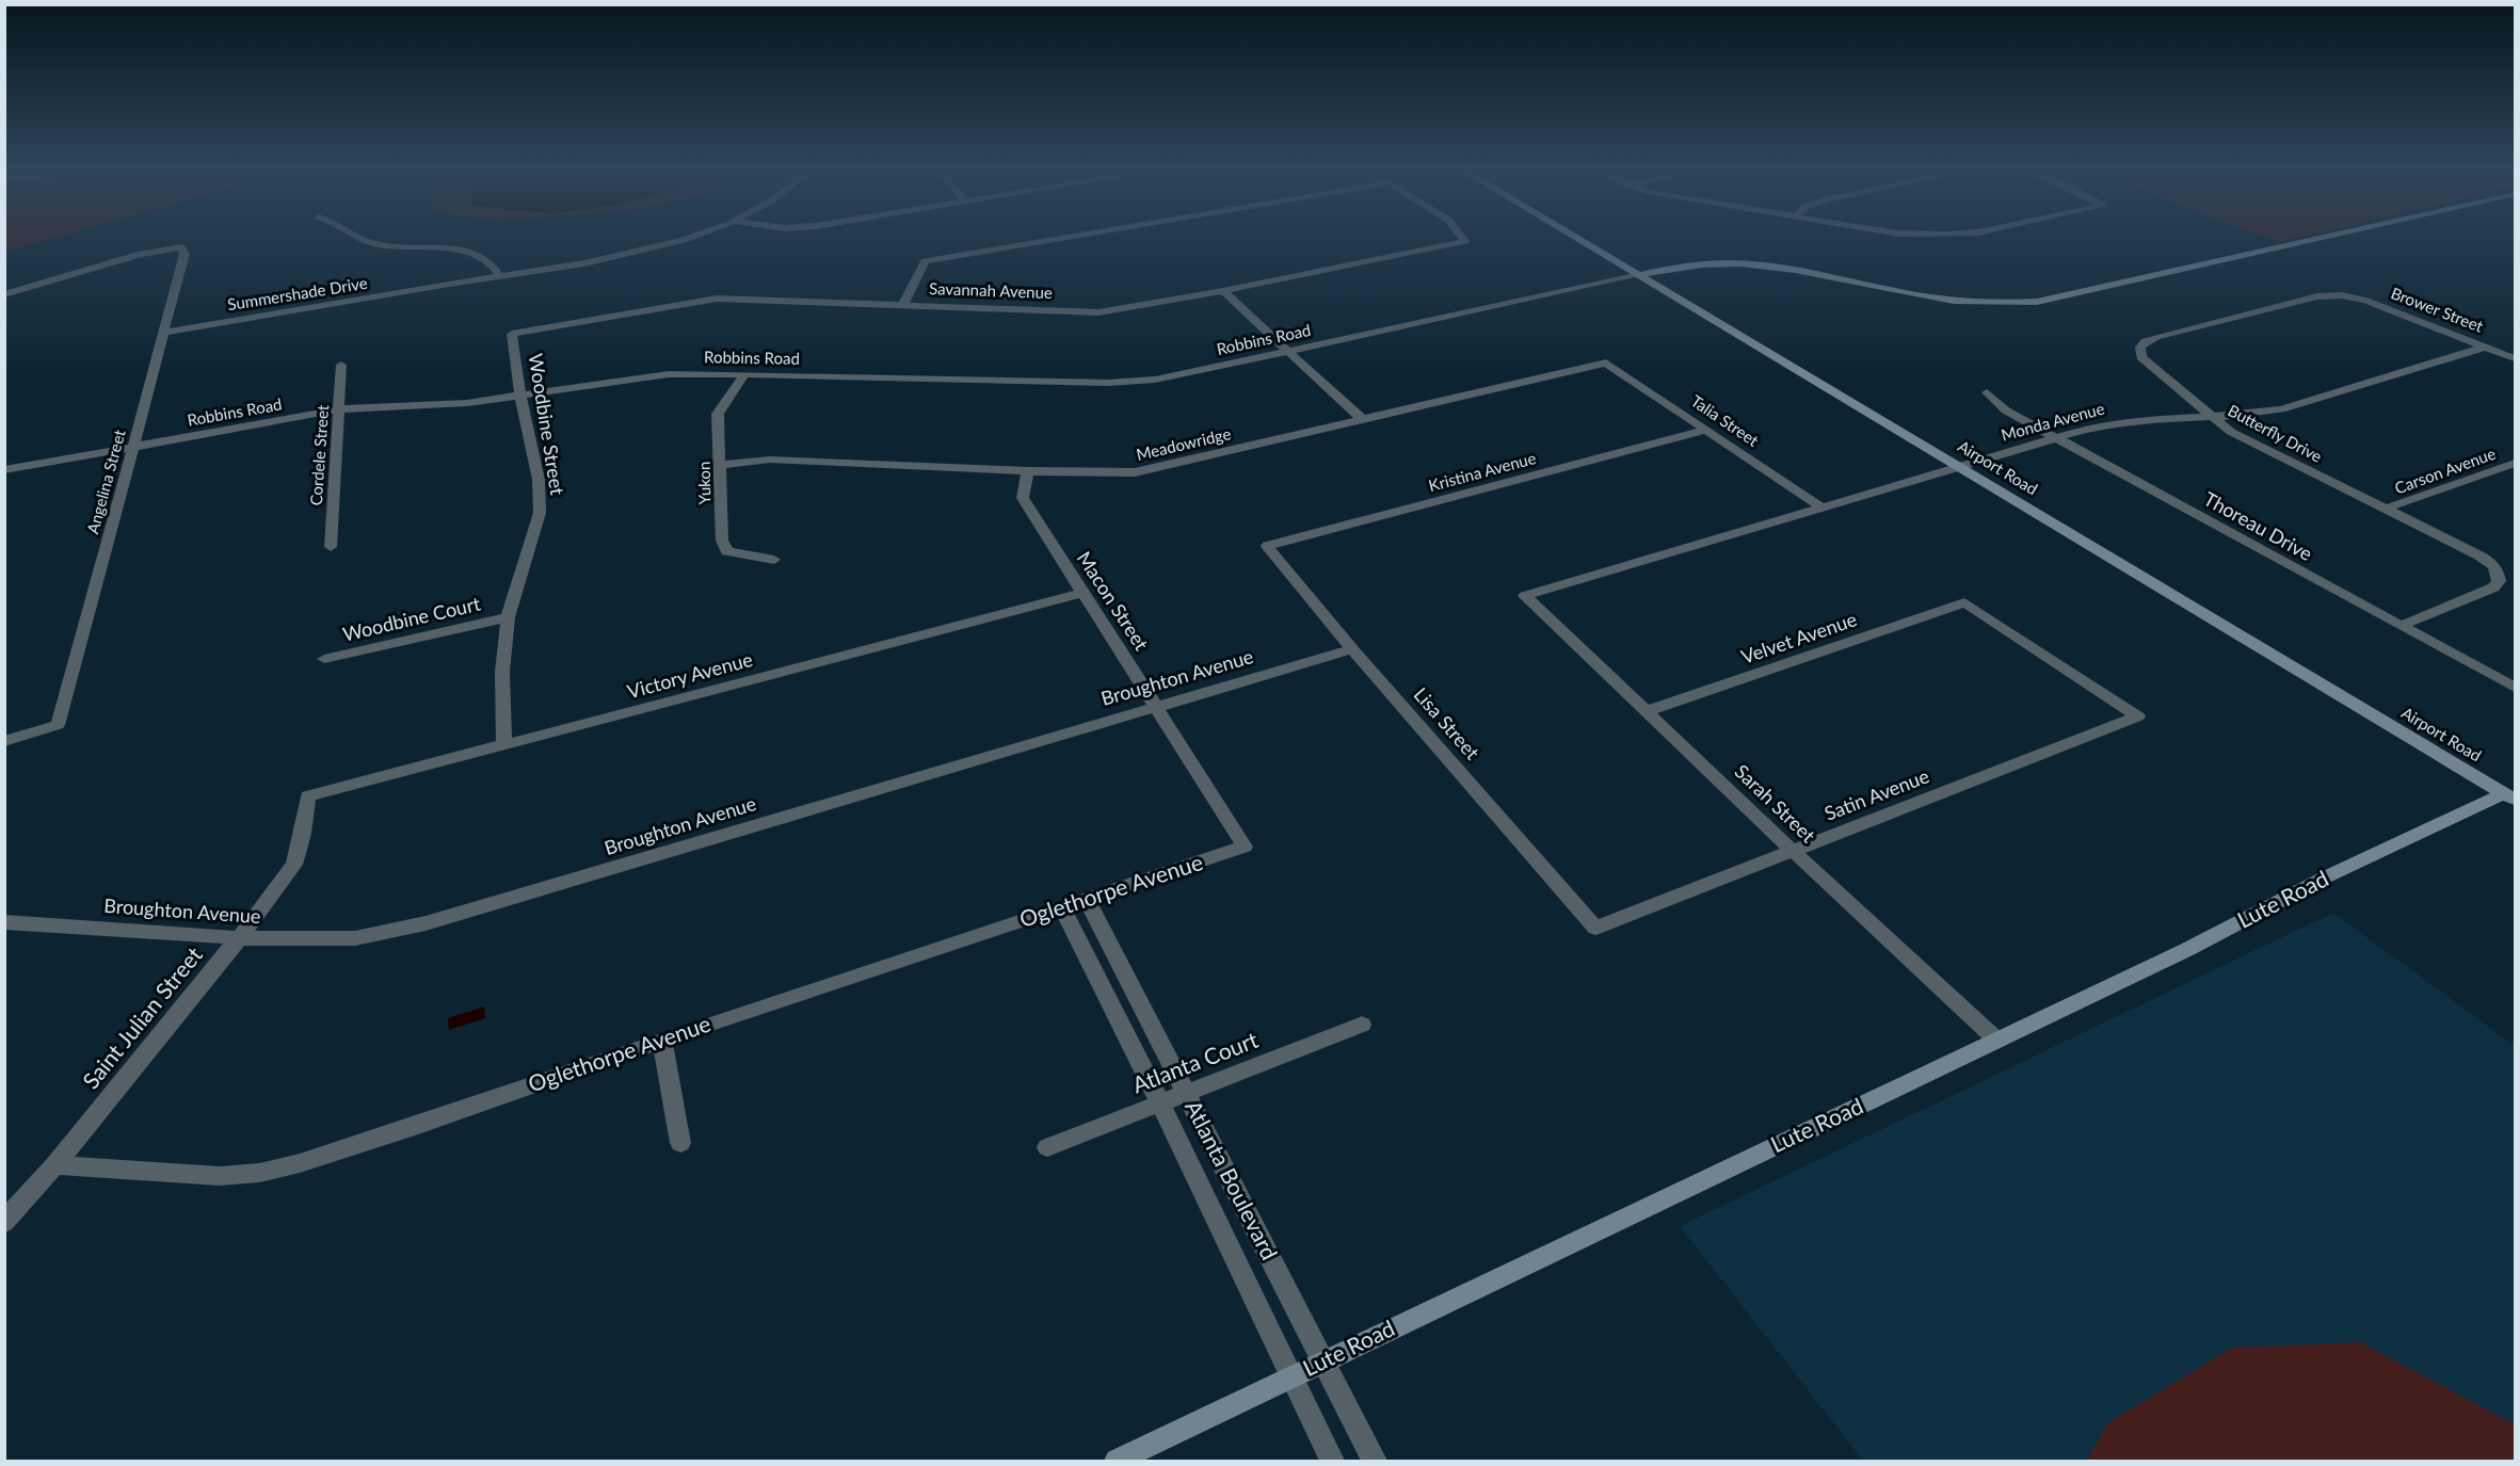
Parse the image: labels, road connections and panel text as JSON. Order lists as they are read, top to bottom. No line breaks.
{"streets":{"street":["Savannah Avenue","Summershade Drive","Brower Street","Robbins Road","Talia Street","Monda Avenue","Woodbine Street","Butterfly Drive","Meadowridge","Cordele Street","Airport Road","Carson Avenue","Kristina Avenue","Angelina Street","Yukon","Thoreau Drive","Macon Street","Woodbine Court","Velvet Avenue","Victory Avenue","Broughton Avenue","Lisa Street","Satin Avenue","Sarah Street","Oglethorpe Avenue","Lute Road","Saint Julian Street","Atlanta Court","Atlanta Boulevard"]},"crossings":[["Savannah Avenue","Woodbine Street"],["Summershade Drive","Angelina Street"],["Brower Street","Monda Avenue"],["Brower Street","Butterfly Drive"],["Robbins Road","Woodbine Street"],["Robbins Road","Cordele Street"],["Robbins Road","Airport Road"],["Robbins Road","Angelina Street"],["Robbins Road","Yukon"],["Talia Street","Monda Avenue"],["Talia Street","Meadowridge"],["Talia Street","Kristina Avenue"],["Monda Avenue","Butterfly Drive"],["Monda Avenue","Airport Road"],["Monda Avenue","Thoreau Drive"],["Monda Avenue","Sarah Street"],["Woodbine Street","Woodbine Court"],["Woodbine Street","Victory Avenue"],["Butterfly Drive","Carson Avenue"],["Butterfly Drive","Thoreau Drive"],["Meadowridge","Yukon"],["Meadowridge","Macon Street"],["Airport Road","Lute Road"],["Kristina Avenue","Lisa Street"],["Macon Street","Victory Avenue"],["Macon Street","Broughton Avenue"],["Macon Street","Oglethorpe Avenue"],["Velvet Avenue","Satin Avenue"],["Velvet Avenue","Sarah Street"],["Victory Avenue","Saint Julian Street"],["Broughton Avenue","Lisa Street"],["Broughton Avenue","Saint Julian Street"],["Lisa Street","Satin Avenue"],["Satin Avenue","Sarah Street"],["Sarah Street","Lute Road"],["Oglethorpe Avenue","Saint Julian Street"],["Oglethorpe Avenue","Atlanta Boulevard"],["Lute Road","Atlanta Boulevard"],["Atlanta Court","Atlanta Boulevard"]]}
